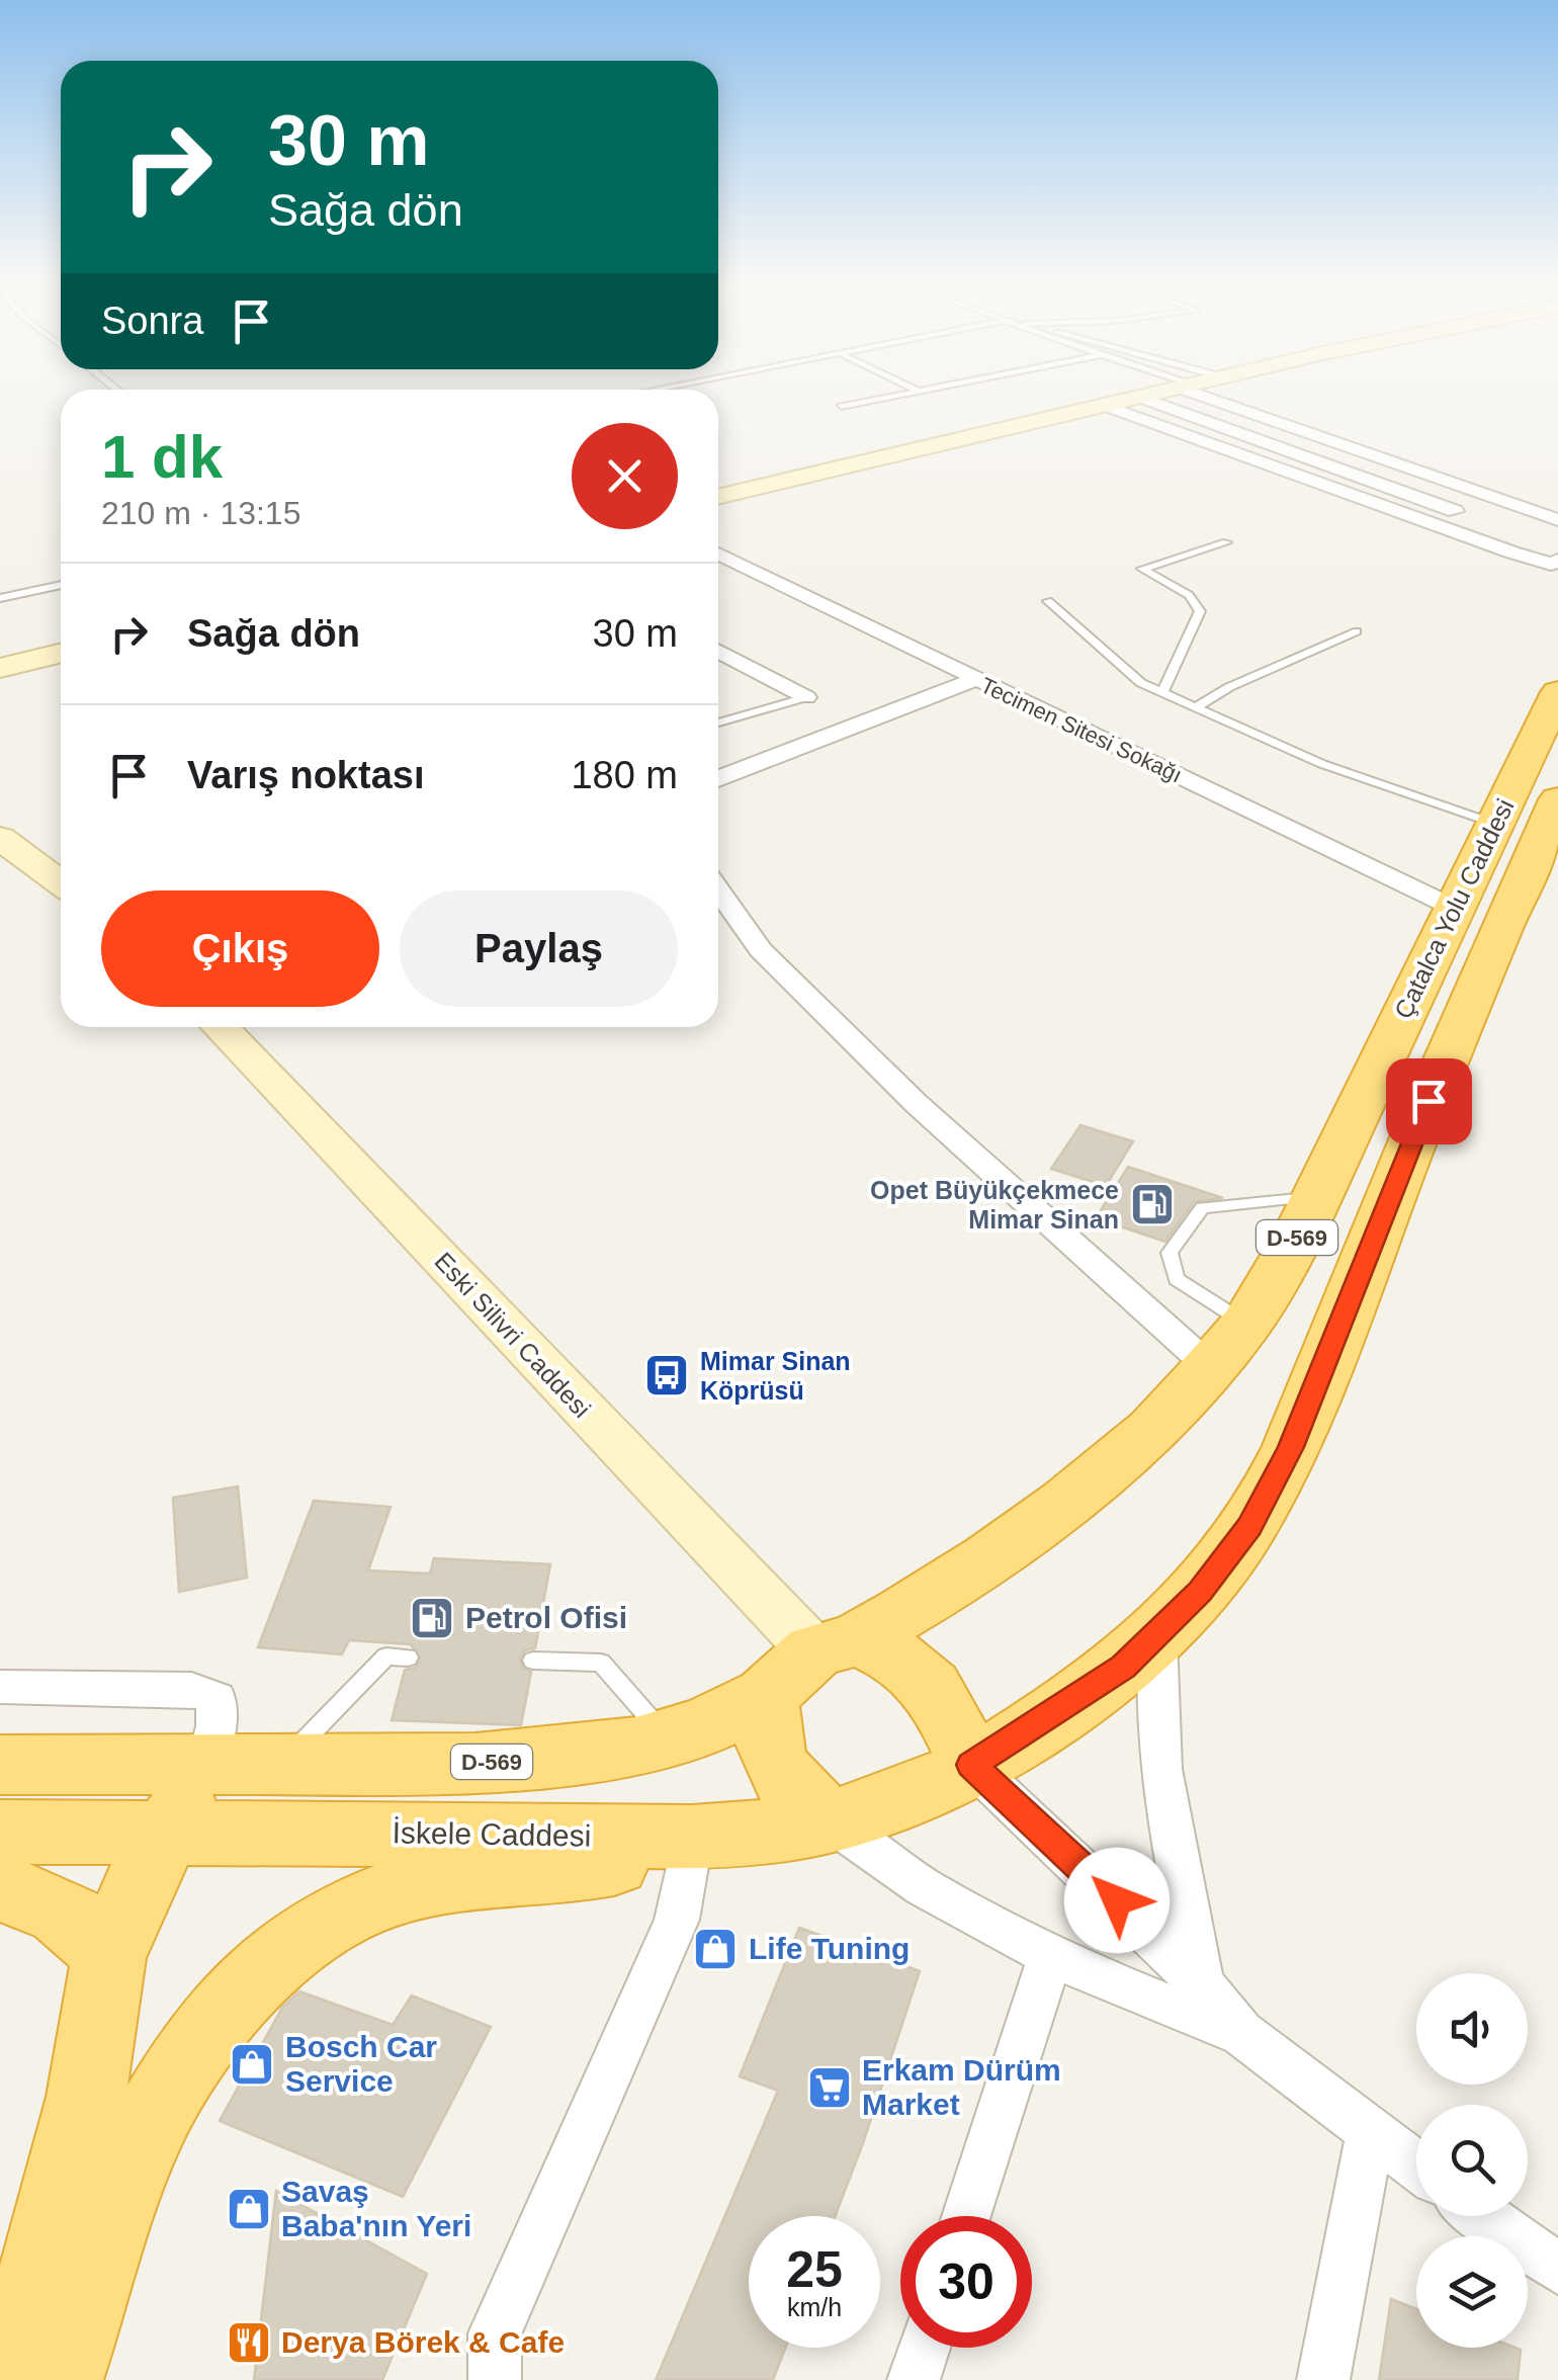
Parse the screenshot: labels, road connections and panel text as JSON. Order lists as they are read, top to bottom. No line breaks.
{"streets":{"highway":["Çatalca Yolu Caddesi","D-569","İskele Caddesi"],"main road":["Eski Silivri Caddesi"],"street":["Tecimen Sitesi Sokağı"]},"crossings":[["Tecimen Sitesi Sokağı","Çatalca Yolu Caddesi"],["Çatalca Yolu Caddesi","D-569"],["Çatalca Yolu Caddesi","Eski Silivri Caddesi"],["Çatalca Yolu Caddesi","İskele Caddesi"],["D-569","Eski Silivri Caddesi"],["D-569","İskele Caddesi"],["Eski Silivri Caddesi","İskele Caddesi"]],"places":{"fuel station":["Opet Büyükçekmece Mimar Sinan","Petrol Ofisi"],"bus stop":["Mimar Sinan Köprüsü"],"shop":["Life Tuning","Bosch Car Service","Savaş Baba'nın Yeri"],"supermarket":["Erkam Dürüm Market"],"restaurant":["Derya Börek & Cafe"]},"page":{"turn":["30 m","Sağa dön"],"then":"Sonra","heading":["1 dk","210 m · 13:15"],"list":[{"name":"Sağa dön","value":"30 m"},{"name":"Varış noktası","value":"180 m"}],"buttons":["Çıkış","Paylaş"],"speed":"25 km/h","limit":"30"}}
